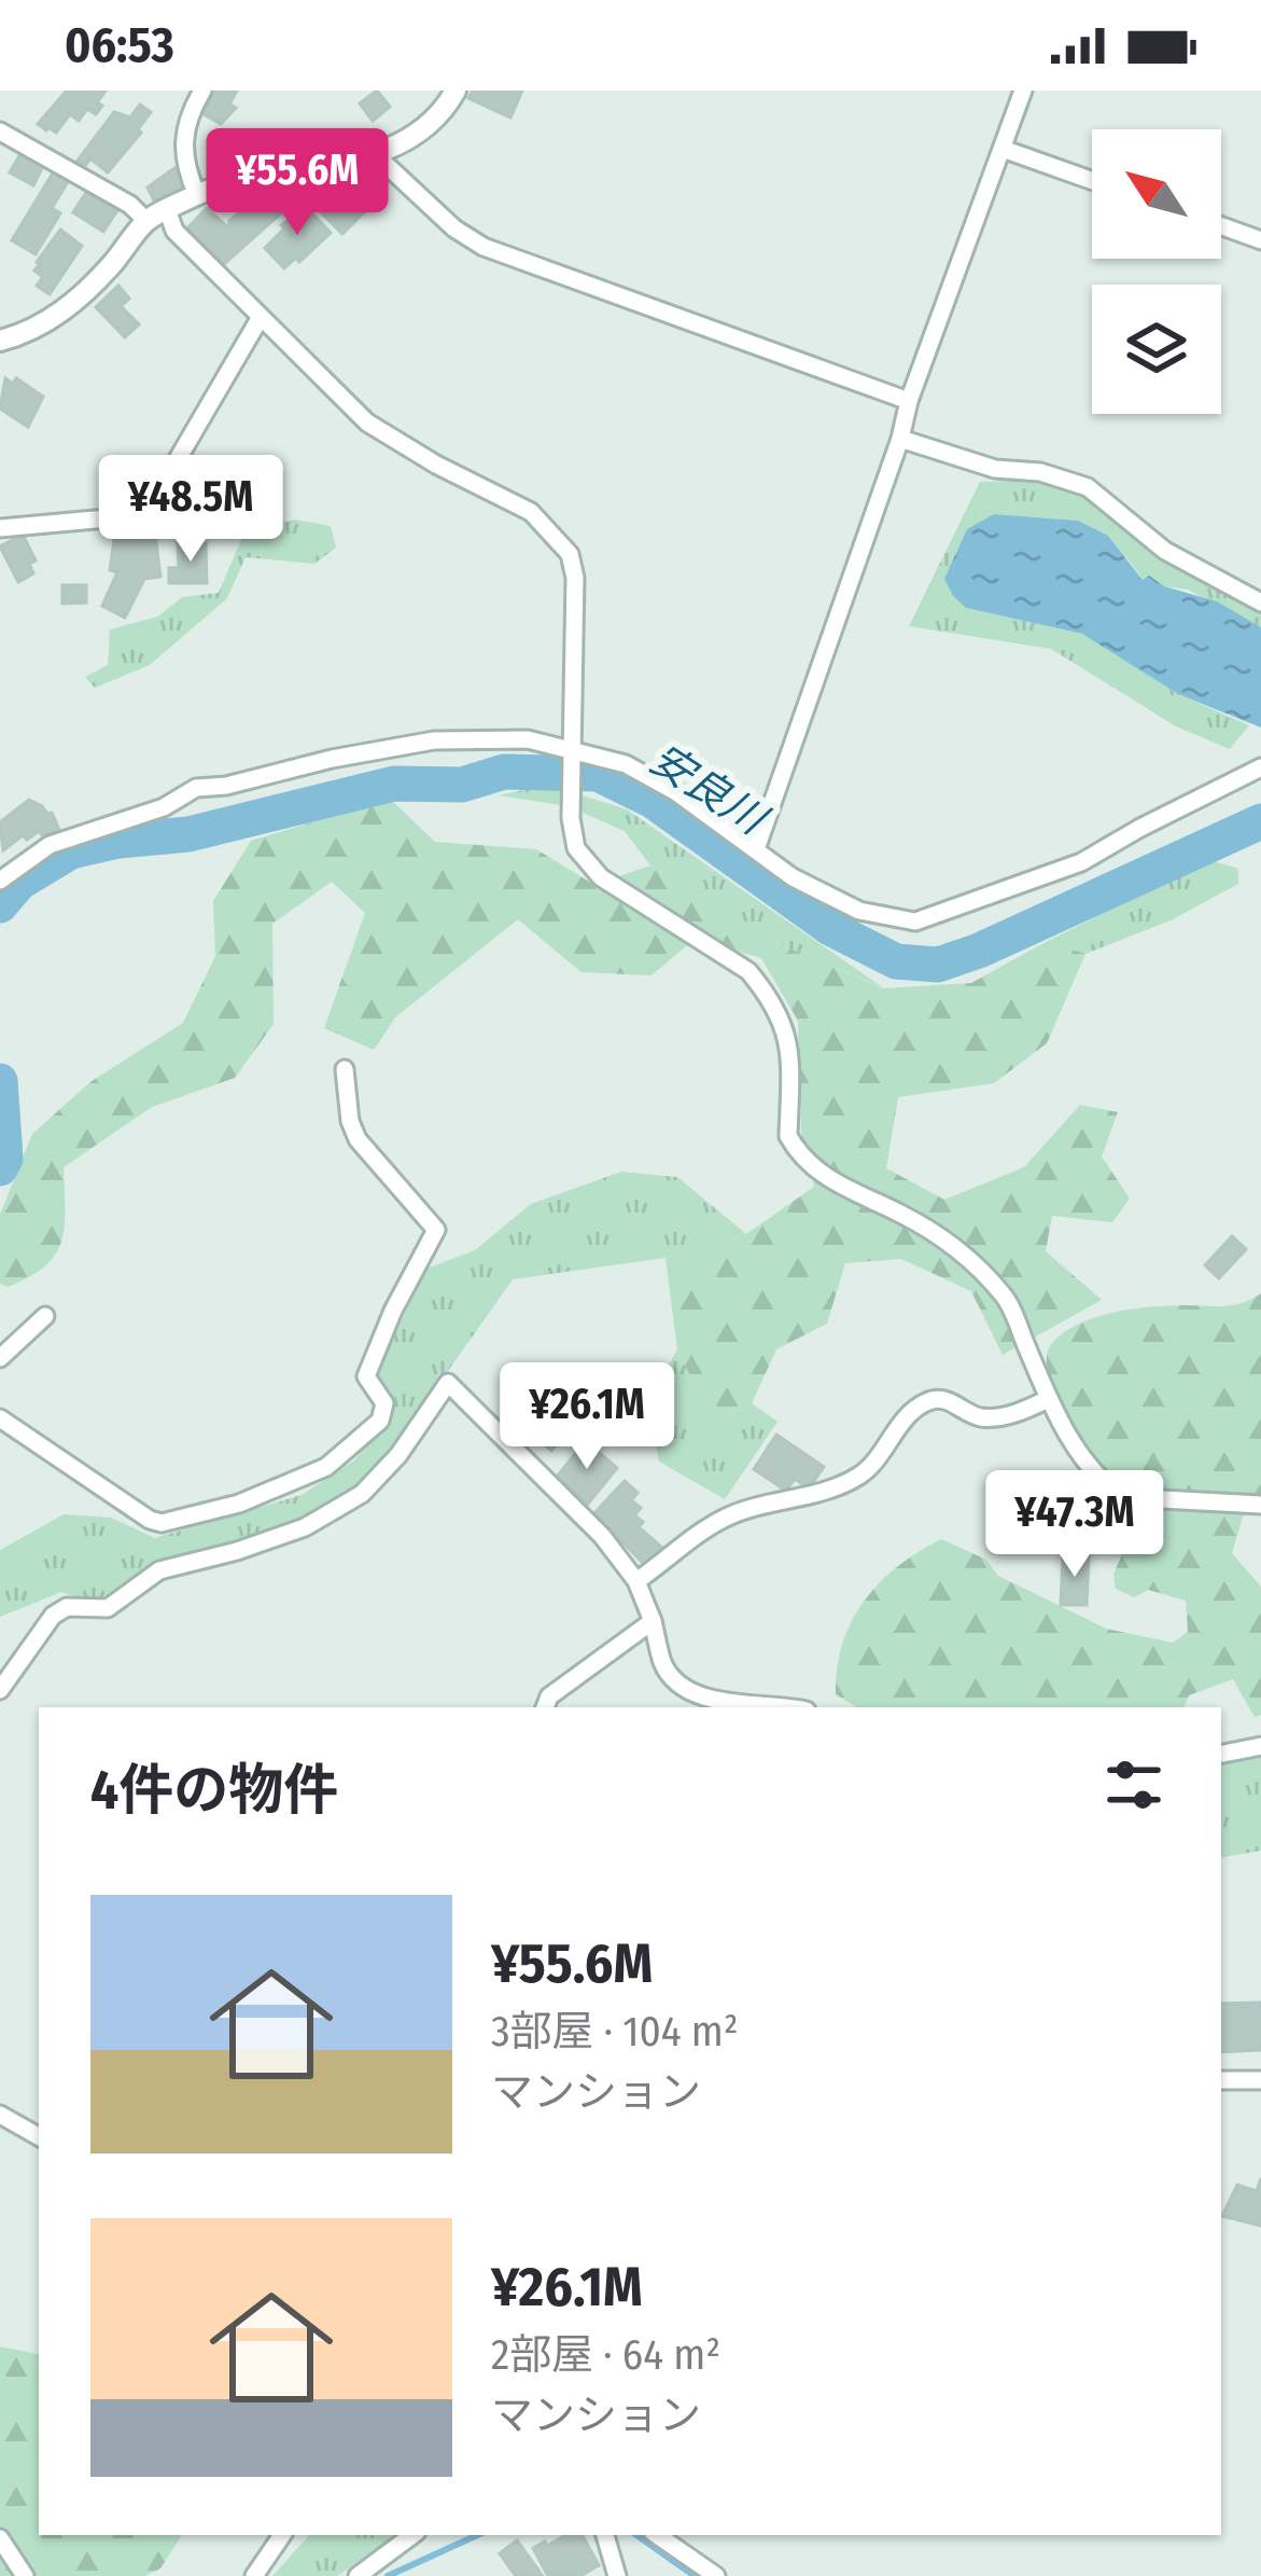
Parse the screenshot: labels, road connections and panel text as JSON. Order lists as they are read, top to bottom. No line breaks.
{"water":["安良川"],"north":"top left","page":{"status":"06:53","price":["¥55.6M","¥48.5M","¥26.1M","¥47.3M"],"heading":"4件の物件","list":[{"name":"¥55.6M","note":"3部屋 · 104 m² · マンション"},{"name":"¥26.1M","note":"2部屋 · 64 m² · マンション"}]}}
